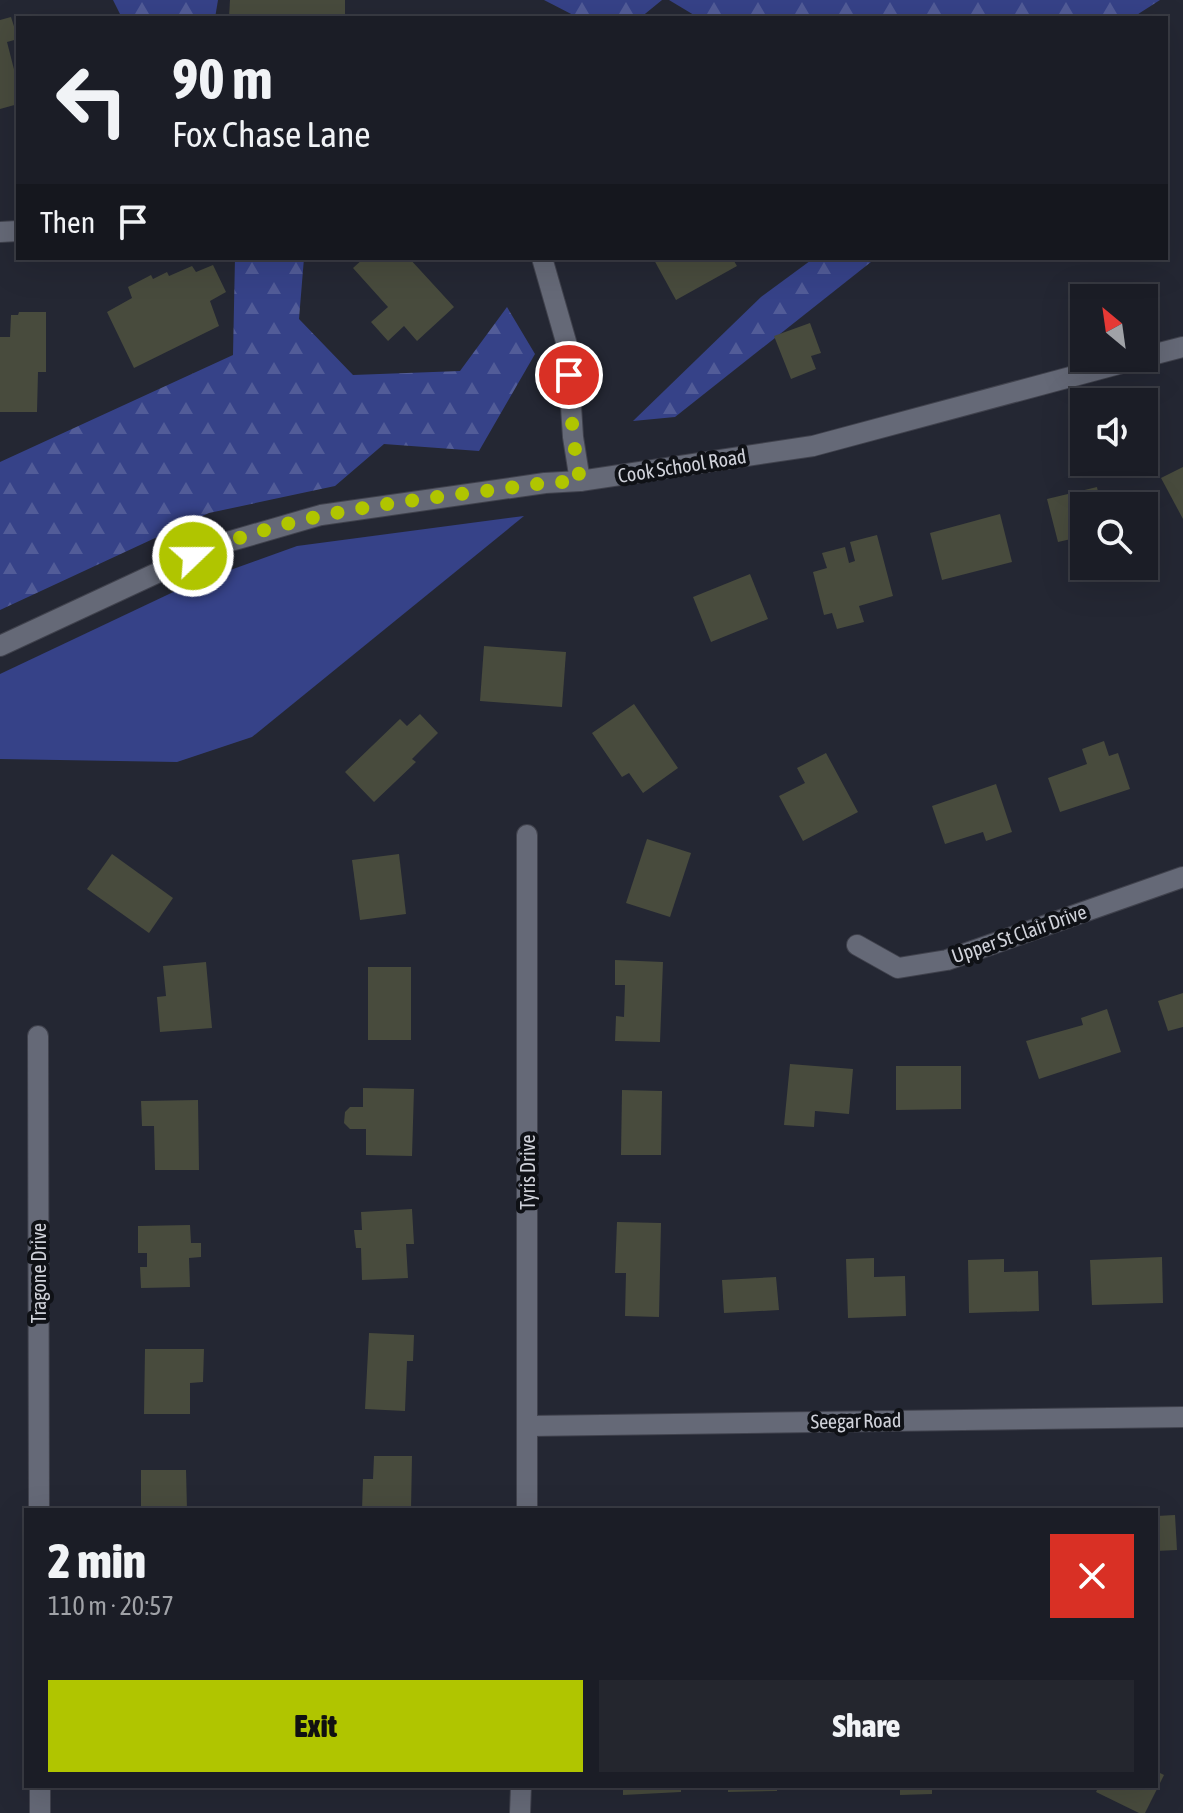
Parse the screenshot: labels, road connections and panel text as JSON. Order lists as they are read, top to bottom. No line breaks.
{"streets":{"street":["Cook School Road","Upper St Clair Drive","Tyris Drive","Tragone Drive","Seegar Road"]},"crossings":[["Tyris Drive","Seegar Road"]],"north":"top left","page":{"turn":["90 m","Fox Chase Lane"],"then":"Then","heading":["2 min","110 m · 20:57"],"buttons":["Exit","Share"]}}
